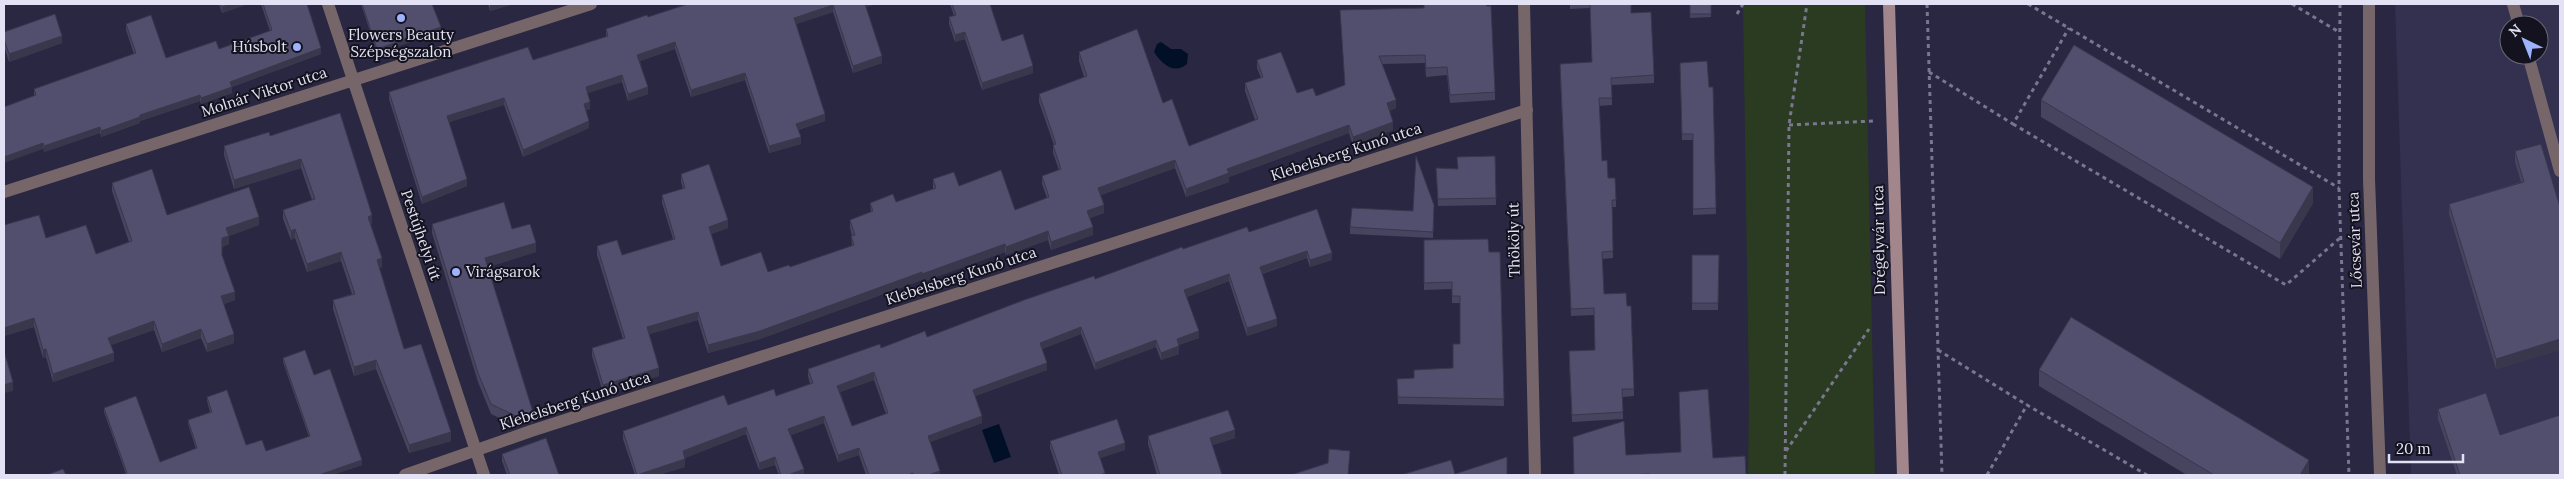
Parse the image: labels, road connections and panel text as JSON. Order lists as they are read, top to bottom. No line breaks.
{"streets":{"main road":["Drégelyvár utca"],"street":["Molnár Viktor utca","Klebelsberg Kunó utca","Pestújhelyi út","Thököly út","Lőcsevár utca"]},"crossings":[["Molnár Viktor utca","Pestújhelyi út"],["Klebelsberg Kunó utca","Pestújhelyi út"],["Klebelsberg Kunó utca","Thököly út"]],"places":["Flowers Beauty Szépségszalon","Húsbolt","Virágsarok"],"scale_bar":"20 m","north":"top left"}
